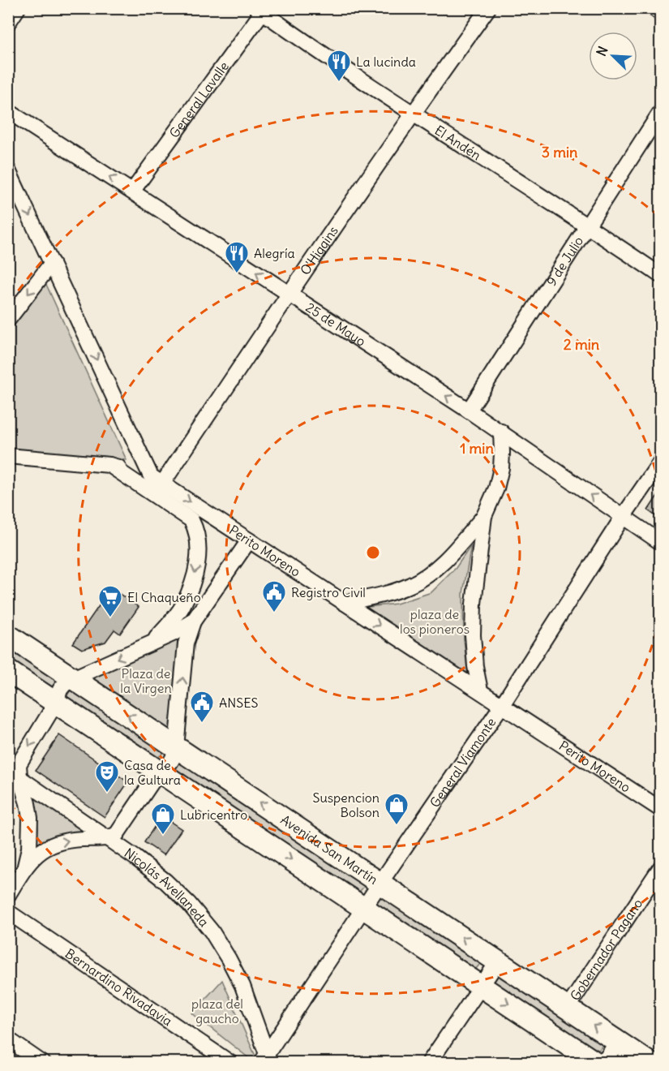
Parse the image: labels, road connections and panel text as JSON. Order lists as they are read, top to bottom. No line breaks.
{"streets":{"main road":["Avenida San Martín"],"street":["General Lavalle","El Andén","O'Higgins","9 de Julio","25 de Mayo","Perito Moreno","General Viamonte","Nicolás Avellaneda","Gobernador Pagano","Bernardino Rivadavia"]},"crossings":[["General Lavalle","El Andén"],["General Lavalle","25 de Mayo"],["El Andén","O'Higgins"],["El Andén","9 de Julio"],["O'Higgins","25 de Mayo"],["O'Higgins","Perito Moreno"],["9 de Julio","25 de Mayo"],["25 de Mayo","General Viamonte"],["Perito Moreno","General Viamonte"],["General Viamonte","Avenida San Martín"],["General Viamonte","Nicolás Avellaneda"],["Avenida San Martín","Gobernador Pagano"]],"one_way":["25 de Mayo","Perito Moreno"],"parks":["plaza de los pioneros","Plaza de la Virgen","plaza del gaucho"],"places":{"restaurant":["La lucinda","Alegría"],"public building":["Registro Civil","ANSES"],"supermarket":["El Chaqueño"],"theatre":["Casa de la Cultura"],"shop":["Suspencion Bolson","Lubricentro"]},"north":"top left","rings":["3 min","2 min","1 min"]}
